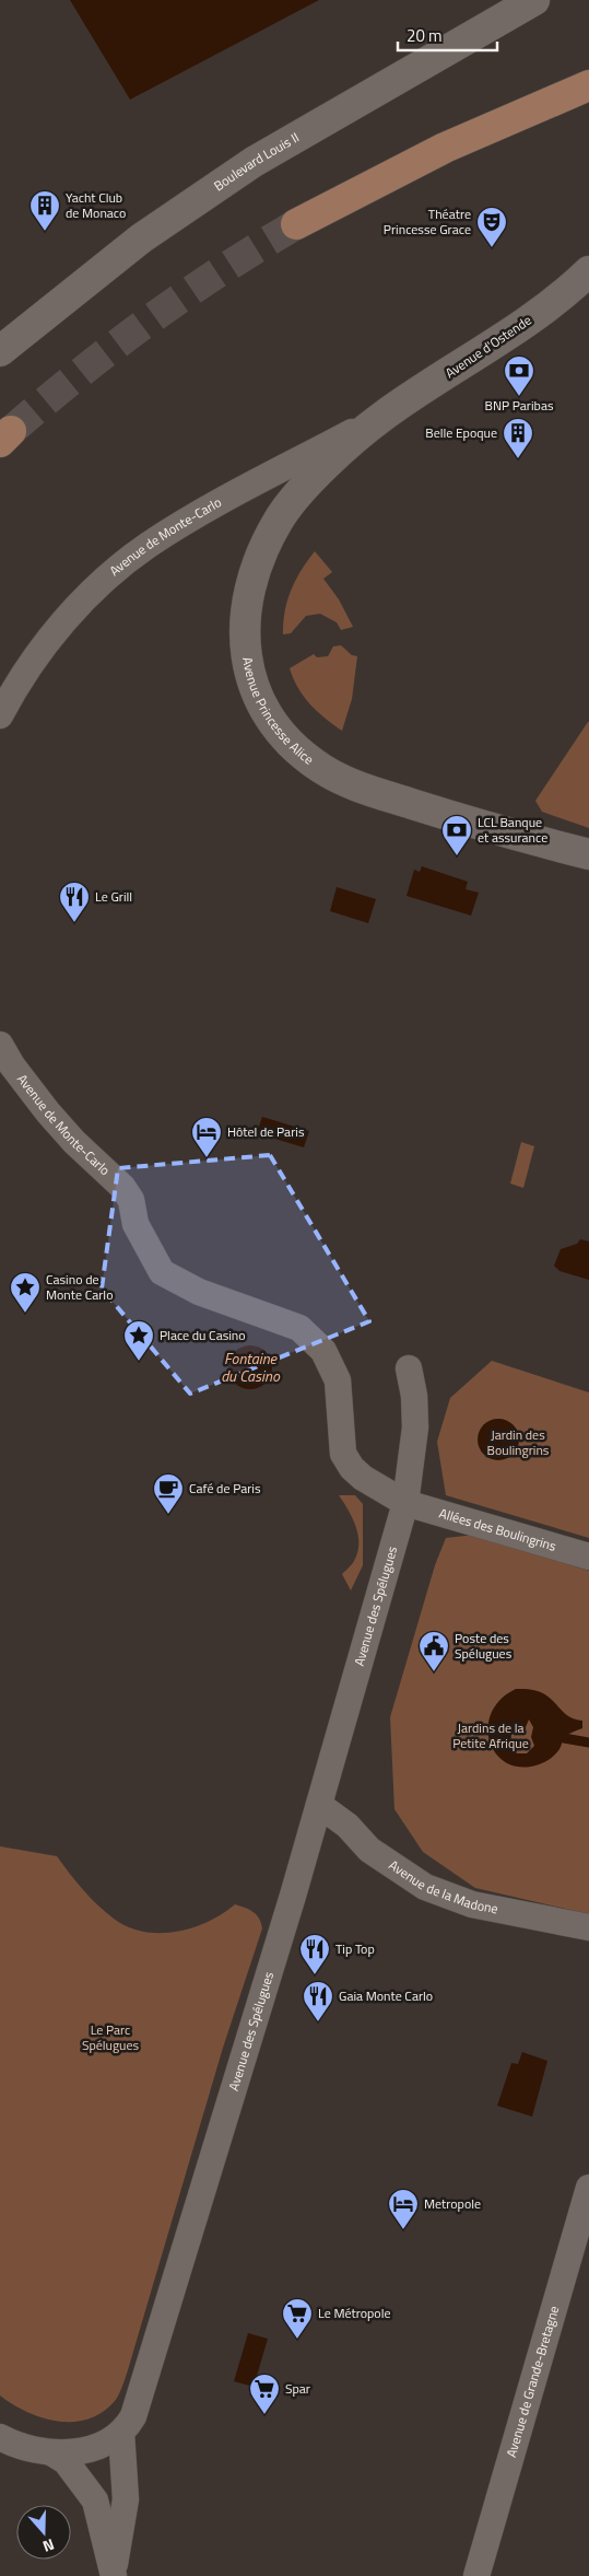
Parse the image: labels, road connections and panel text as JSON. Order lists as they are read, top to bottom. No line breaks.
{"streets":{"main road":["Boulevard Louis II","Avenue d'Ostende","Avenue Princesse Alice"],"street":["Avenue de Monte-Carlo","Allées des Boulingrins","Avenue des Spélugues","Avenue de la Madone","Avenue de Grande-Bretagne"]},"crossings":[["Avenue d'Ostende","Avenue Princesse Alice"],["Avenue de Monte-Carlo","Avenue Princesse Alice"],["Avenue de Monte-Carlo","Allées des Boulingrins"],["Allées des Boulingrins","Avenue des Spélugues"],["Avenue des Spélugues","Avenue de la Madone"]],"water":["Fontaine du Casino"],"parks":["Jardin des Boulingrins","Jardins de la Petite Afrique","Le Parc Spélugues"],"places":{"building":["Yacht Club de Monaco","Belle Epoque"],"theatre":["Théatre Princesse Grace"],"bank":["BNP Paribas","LCL Banque et assurance"],"restaurant":["Le Grill","Tip Top","Gaia Monte Carlo"],"hotel":["Hôtel de Paris","Metropole"],"place":["Casino de Monte Carlo","Place du Casino"],"cafe":["Café de Paris"],"public building":["Poste des Spélugues"],"supermarket":["Le Métropole","Spar"]},"scale_bar":"20 m","north":"bottom"}
